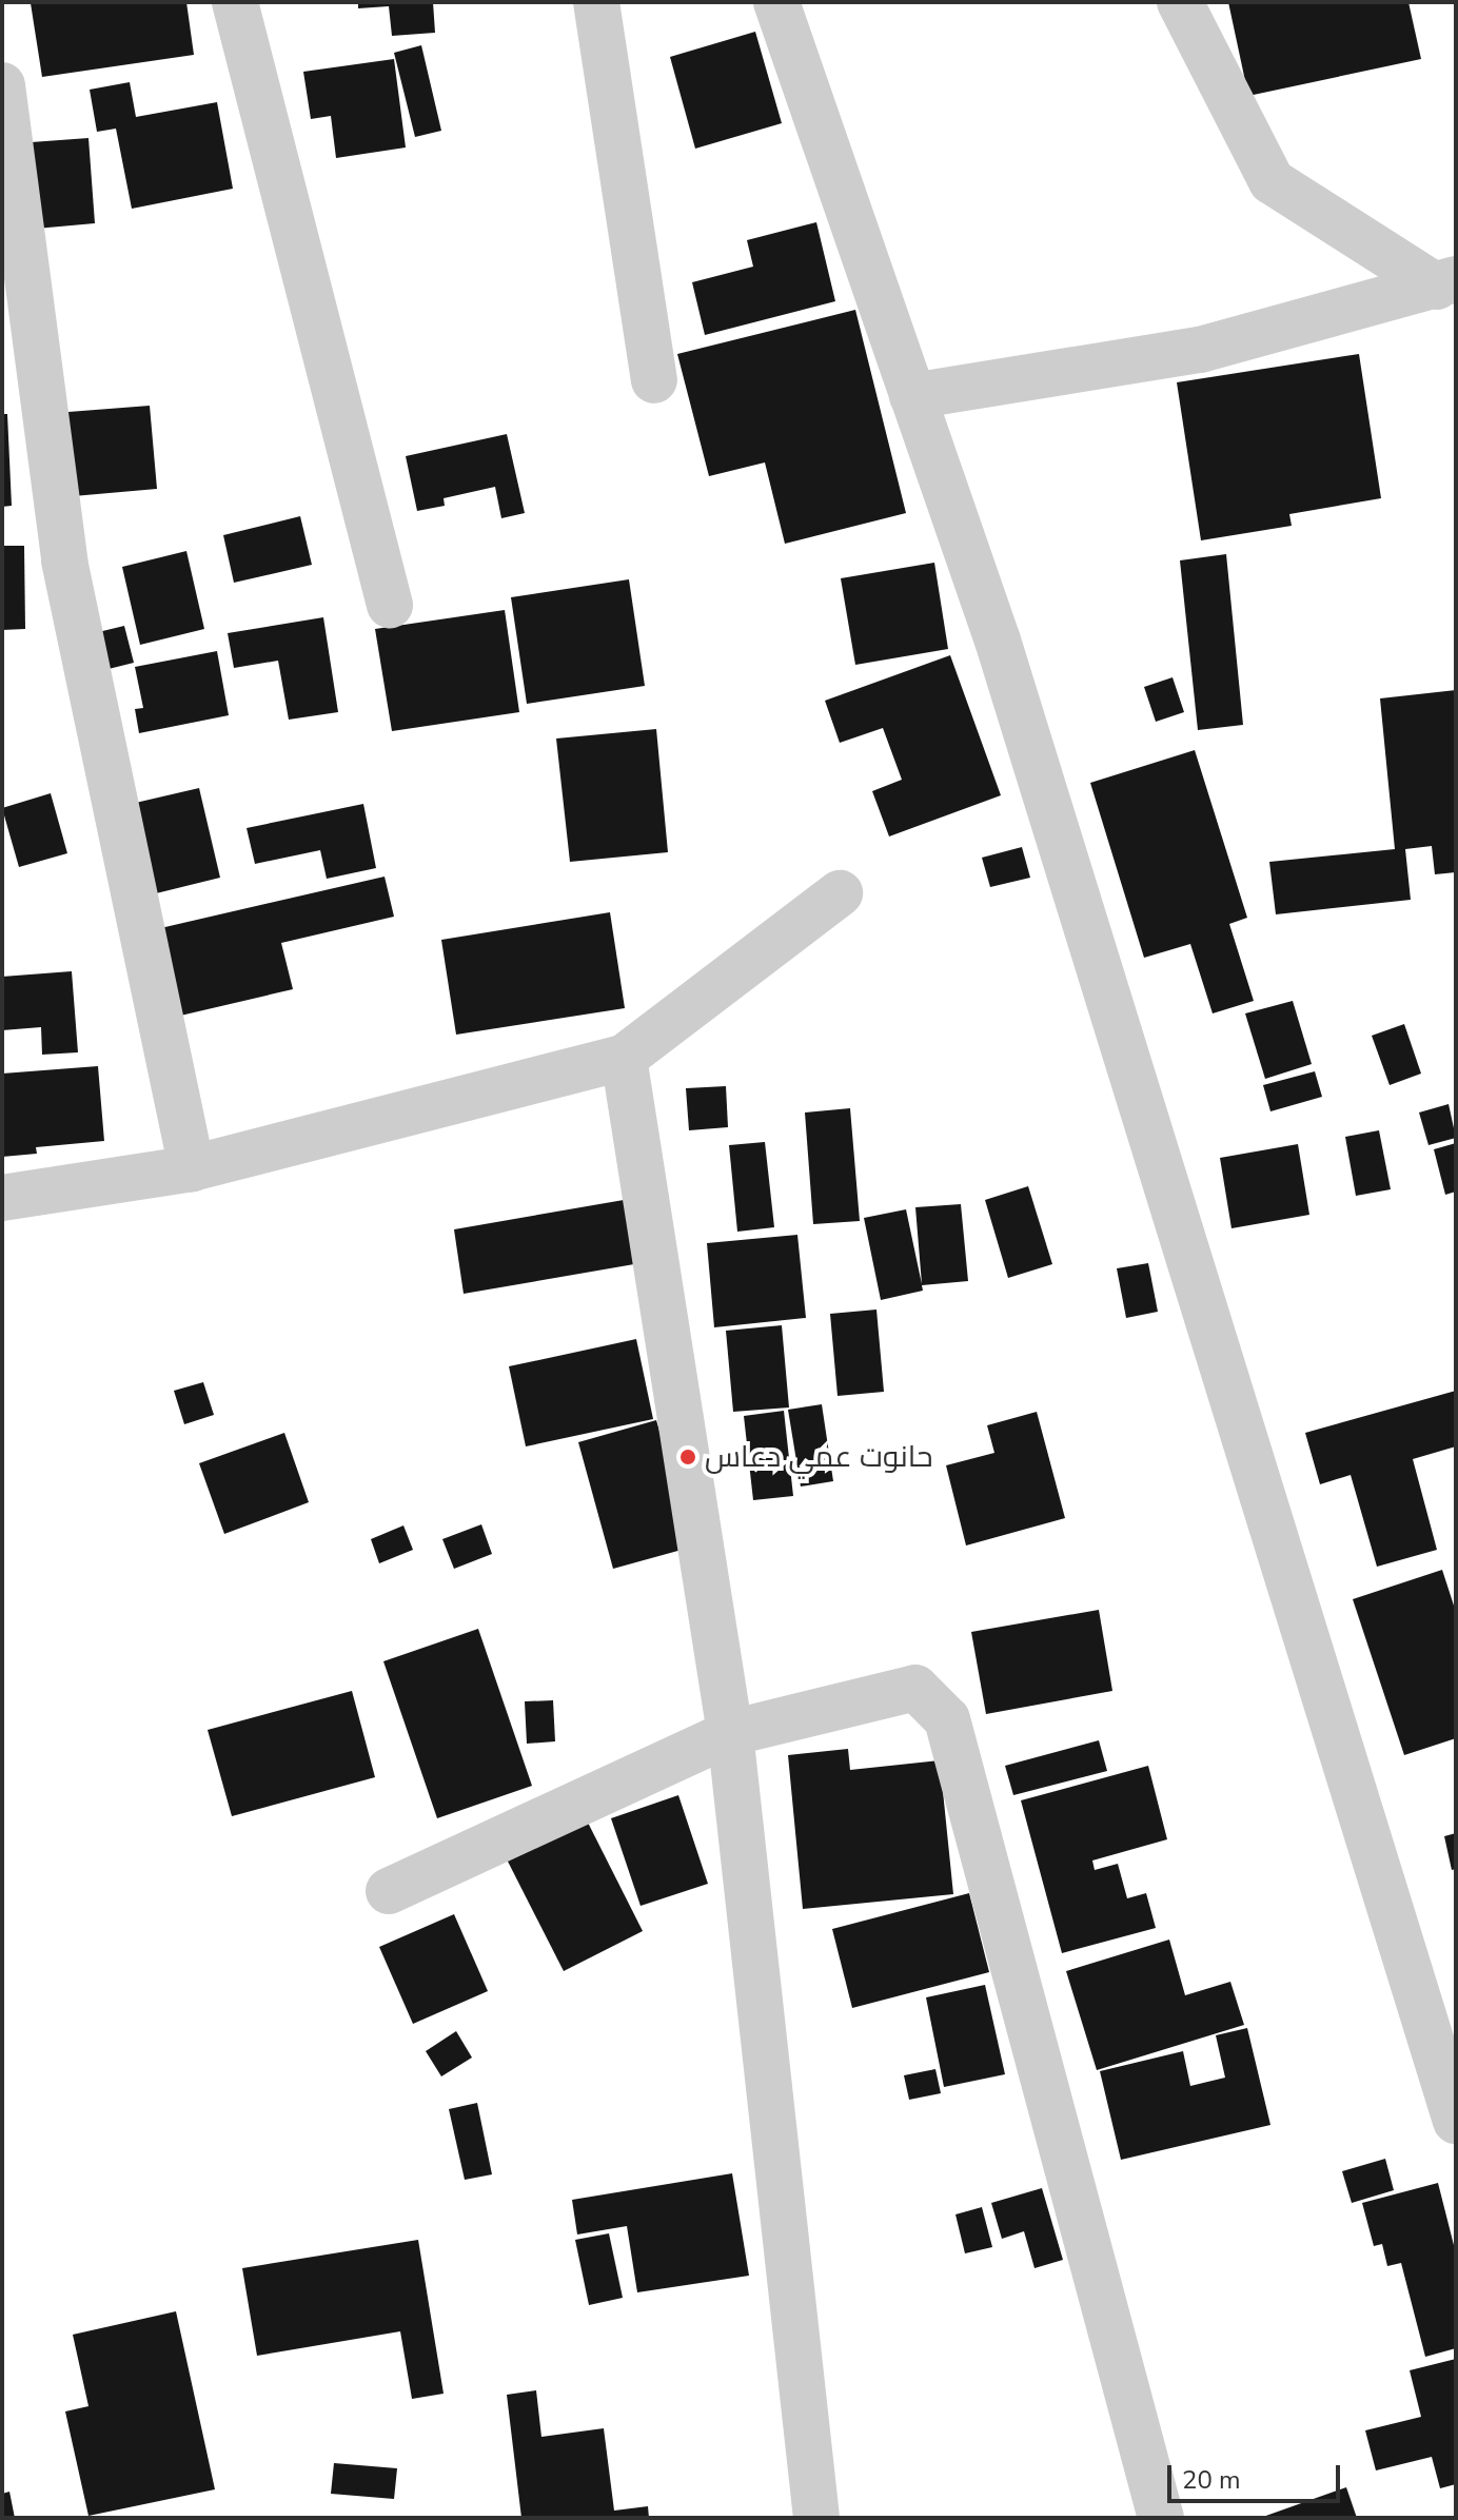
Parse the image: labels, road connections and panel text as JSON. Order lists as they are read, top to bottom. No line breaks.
{"places":["حانوت عمي دعاس"],"scale_bar":"20 m"}
